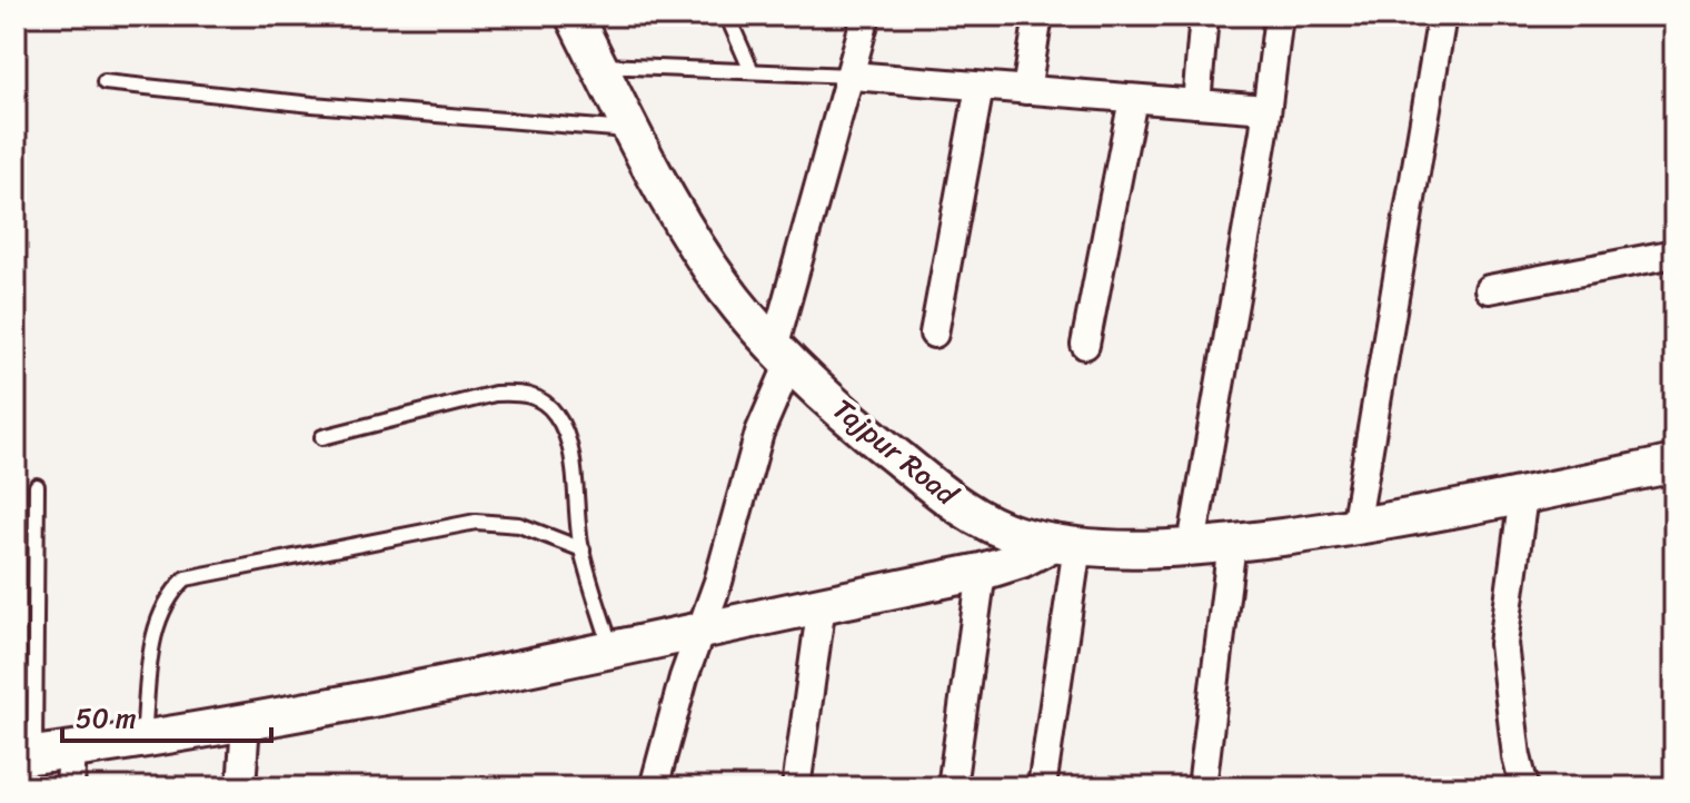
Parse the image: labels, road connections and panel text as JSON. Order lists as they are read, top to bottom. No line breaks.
{"streets":{"main road":["Tajpur Road"]},"scale_bar":"50 m"}
